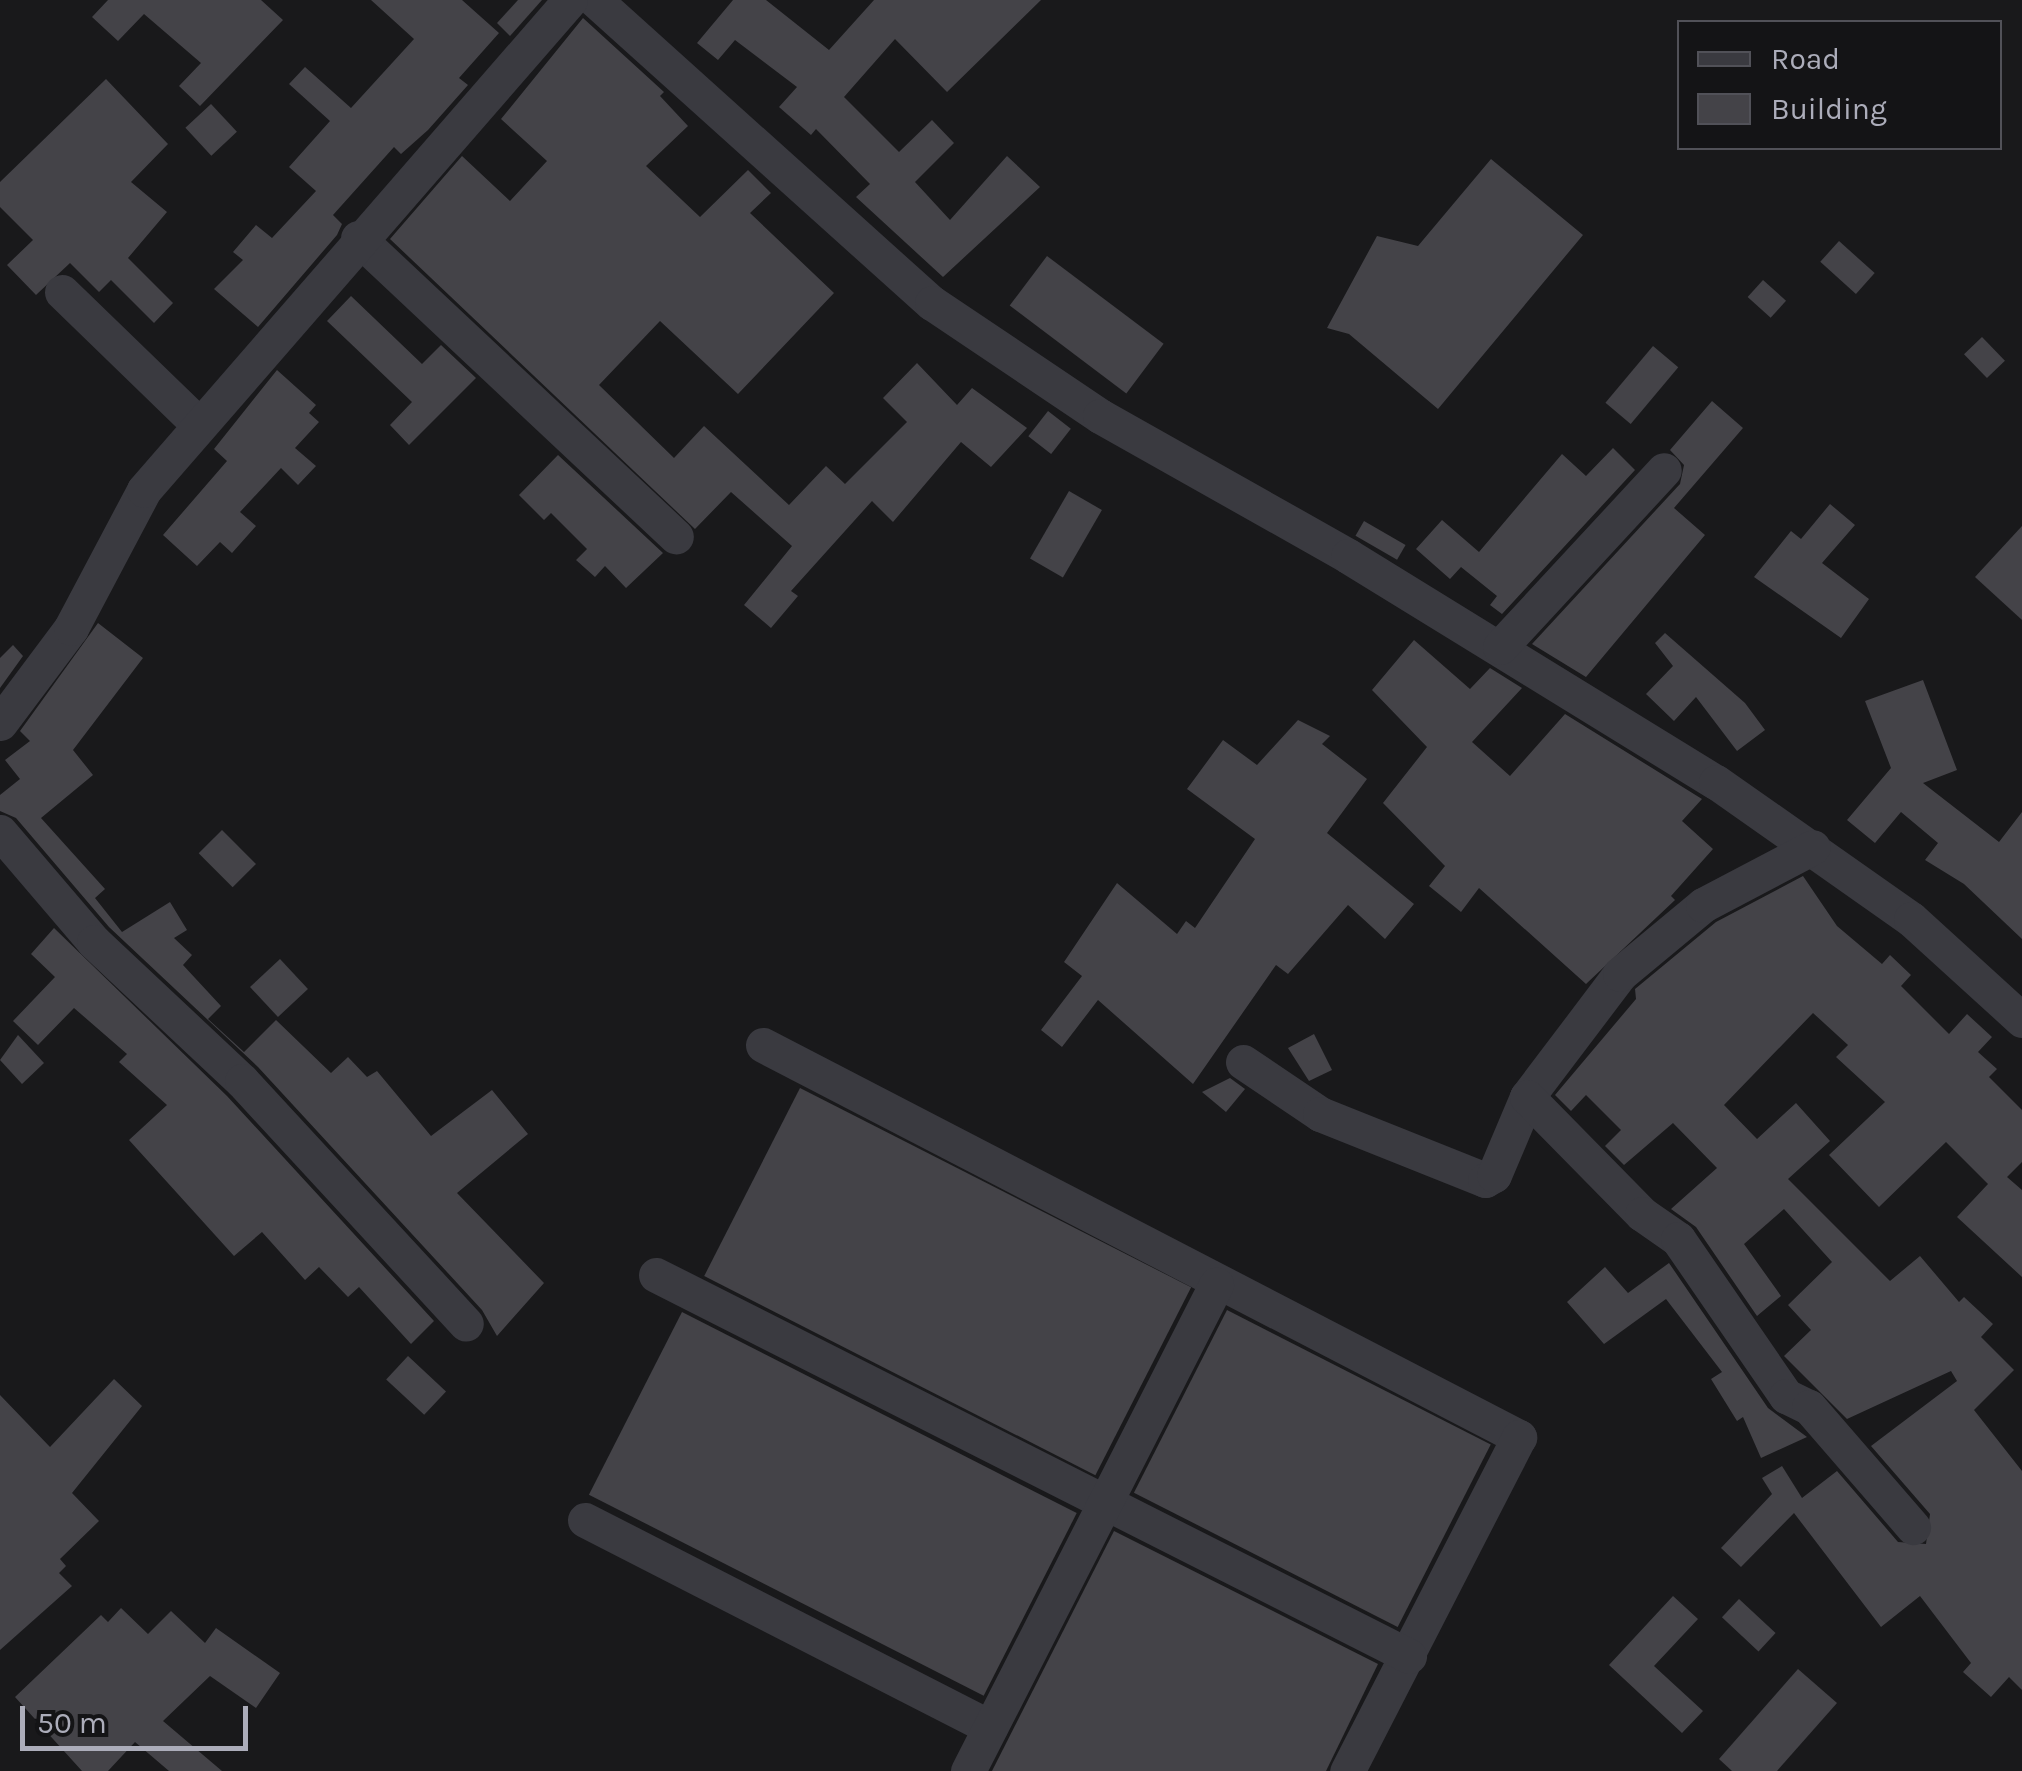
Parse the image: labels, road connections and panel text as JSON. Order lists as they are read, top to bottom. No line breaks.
{"legend":["Road","Building"],"scale_bar":"50 m"}
